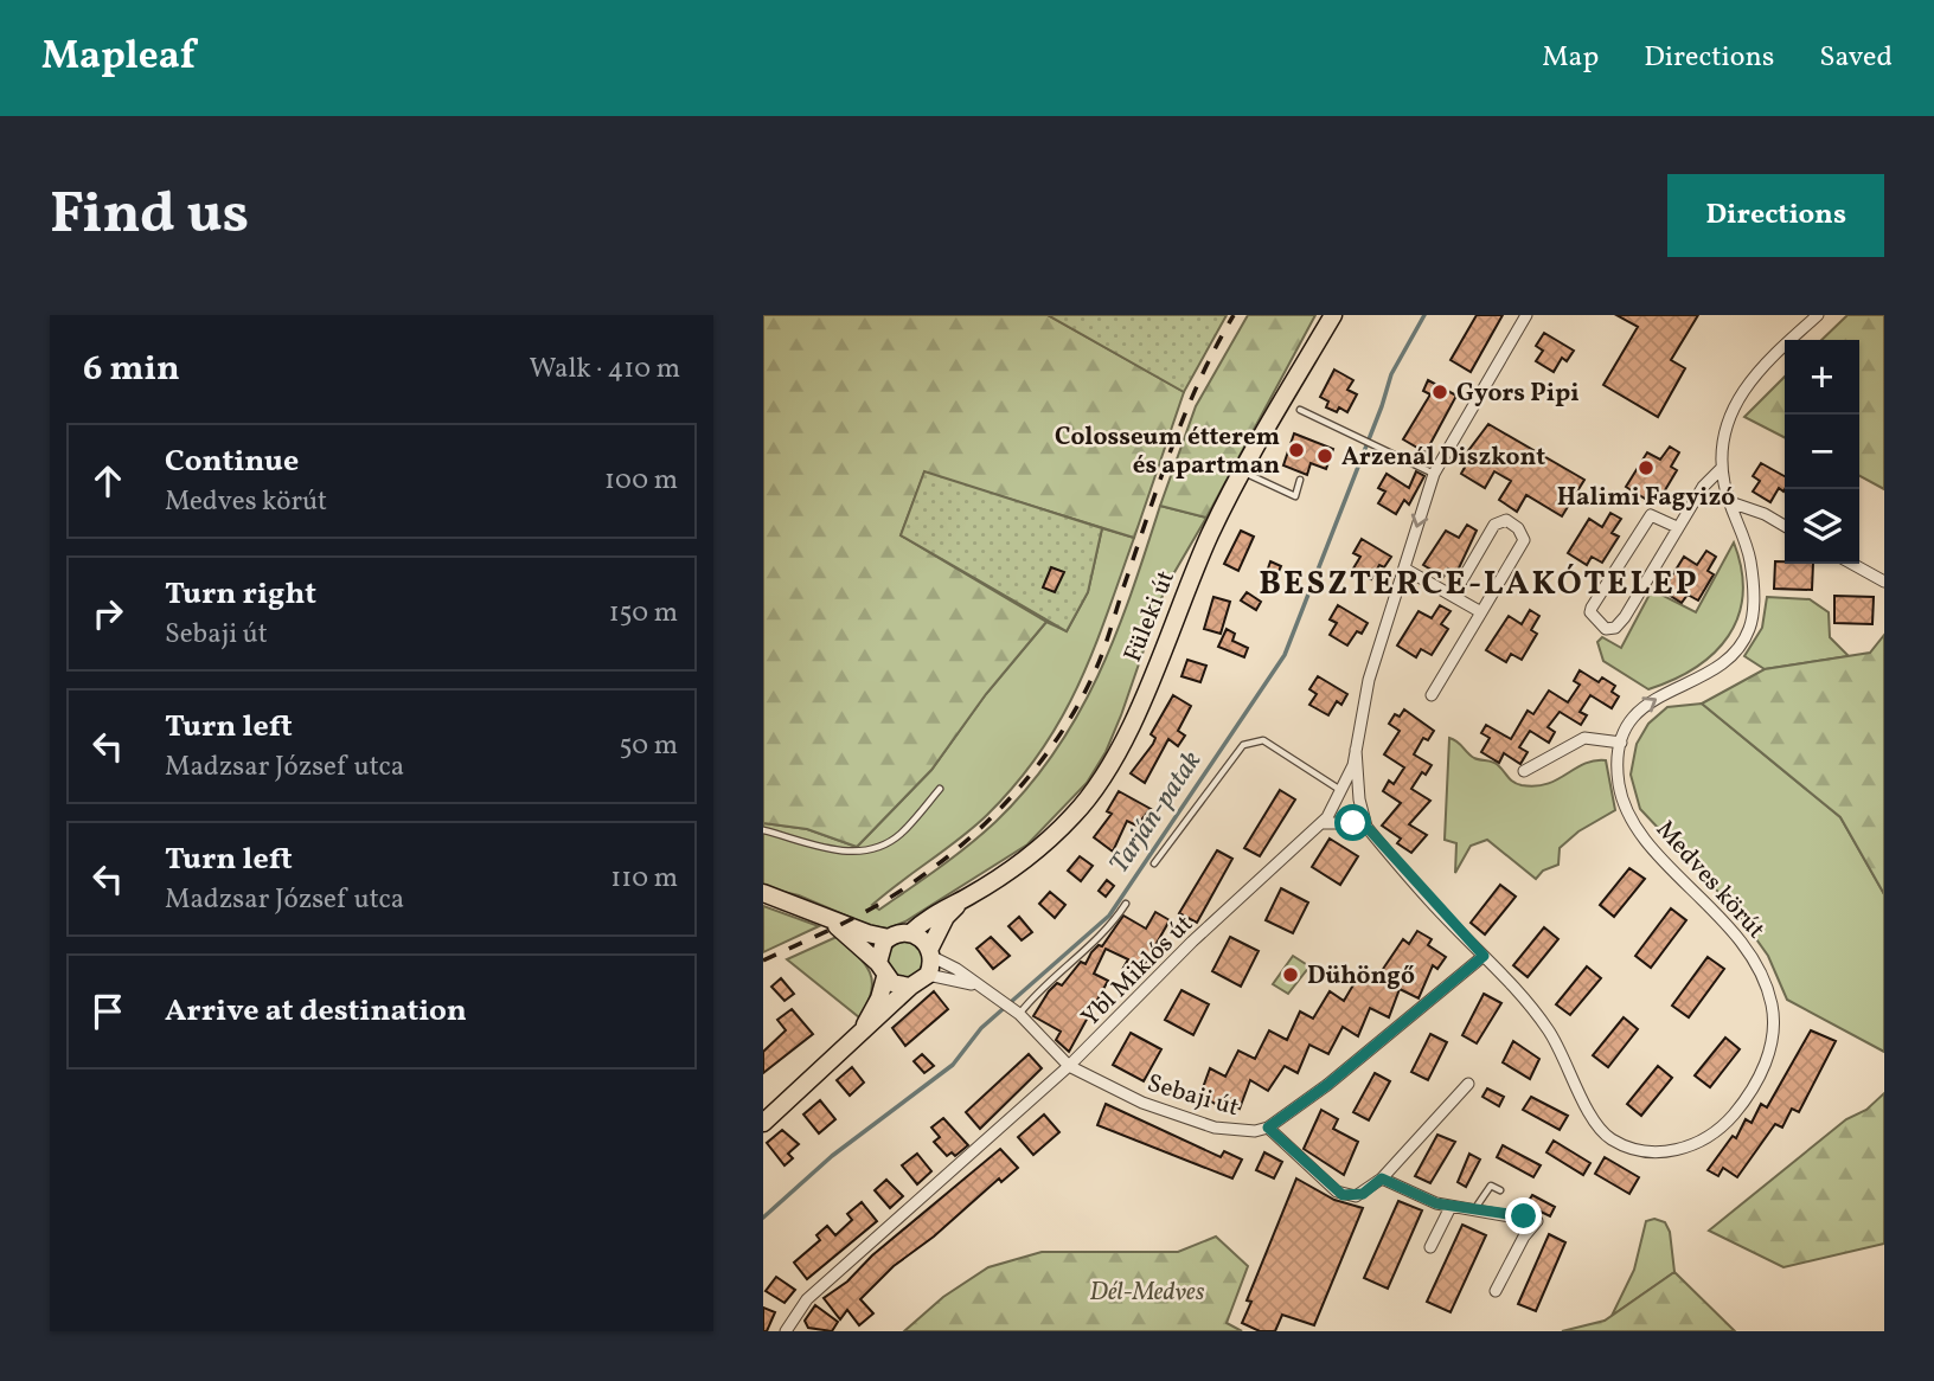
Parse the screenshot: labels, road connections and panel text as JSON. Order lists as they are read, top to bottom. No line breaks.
{"streets":{"main road":["Füleki út"],"street":["Medves körút","Ybl Miklós út","Sebaji út"]},"crossings":[["Füleki út","Sebaji út"],["Medves körút","Ybl Miklós út"],["Medves körút","Sebaji út"],["Ybl Miklós út","Sebaji út"]],"districts":["BESZTERCE-LAKÓTELEP"],"water":["Tarján-patak"],"parks":["Dél-Medves"],"places":["Gyors Pipi","Colosseum étterem és apartman","Arzenál Diszkont","Halimi Fagyizó","Dühöngő"],"page":{"header":"Mapleaf","nav":["Map","Directions","Saved"],"buttons":"Directions","title":"Find us","heading":["6 min","Walk · 410 m"],"map_buttons":["+","−"],"list":[["Continue","Medves körút","100 m"],["Turn right","Sebaji út","150 m"],["Turn left","Madzsar József utca","50 m"],["Turn left","Madzsar József utca","110 m"],"Arrive at destination"]}}
